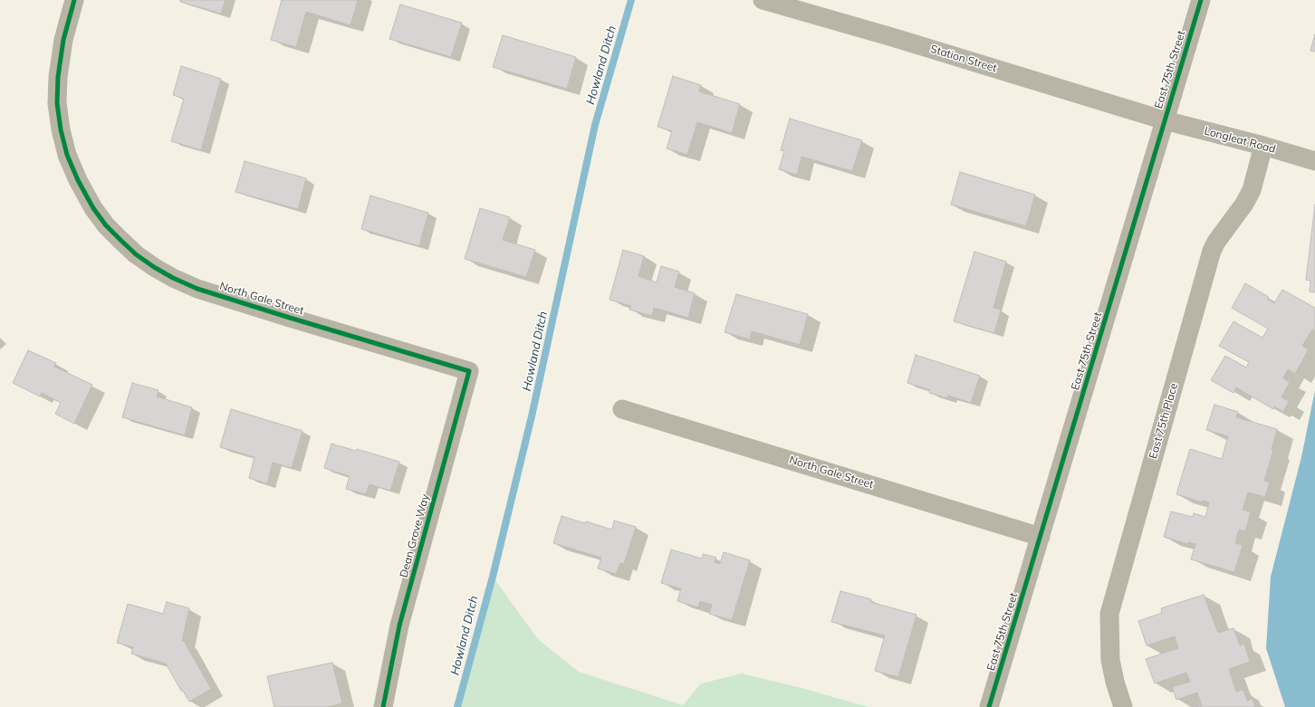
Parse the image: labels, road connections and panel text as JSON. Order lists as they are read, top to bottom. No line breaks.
{"streets":{"street":["Station Street","East 75th Street","Longleat Road","North Gale Street","East 75th Place","Dean Grove Way"]},"crossings":[["Station Street","East 75th Street"],["Station Street","Longleat Road"],["East 75th Street","Longleat Road"],["East 75th Street","North Gale Street"],["Longleat Road","East 75th Place"],["North Gale Street","Dean Grove Way"]],"water":["Howland Ditch"]}
